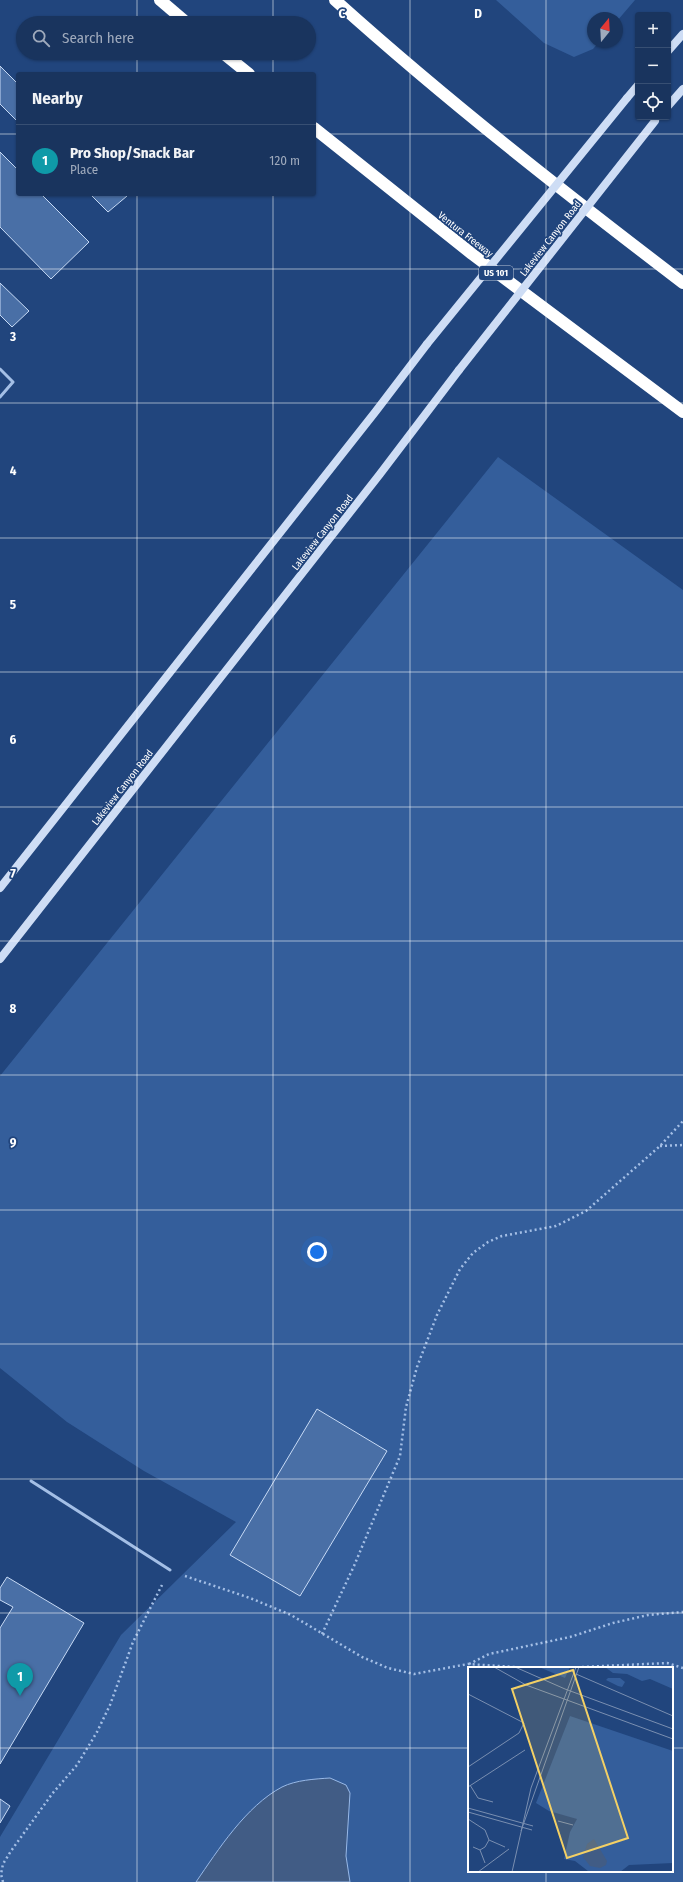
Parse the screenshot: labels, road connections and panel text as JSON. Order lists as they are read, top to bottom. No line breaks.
{"streets":{"highway":["Ventura Freeway","US 101"],"street":["Lakeview Canyon Road"]},"north":"top","page":{"map_buttons":["+","−"],"search":"Search here","heading":"Nearby","list":[{"mark":"1","name":"Pro Shop/Snack Bar","note":"Place","value":"120 m"}],"pins":"1"},"grid":{"columns":["C","D"],"rows":["3","4","5","6","7","8","9"]}}
